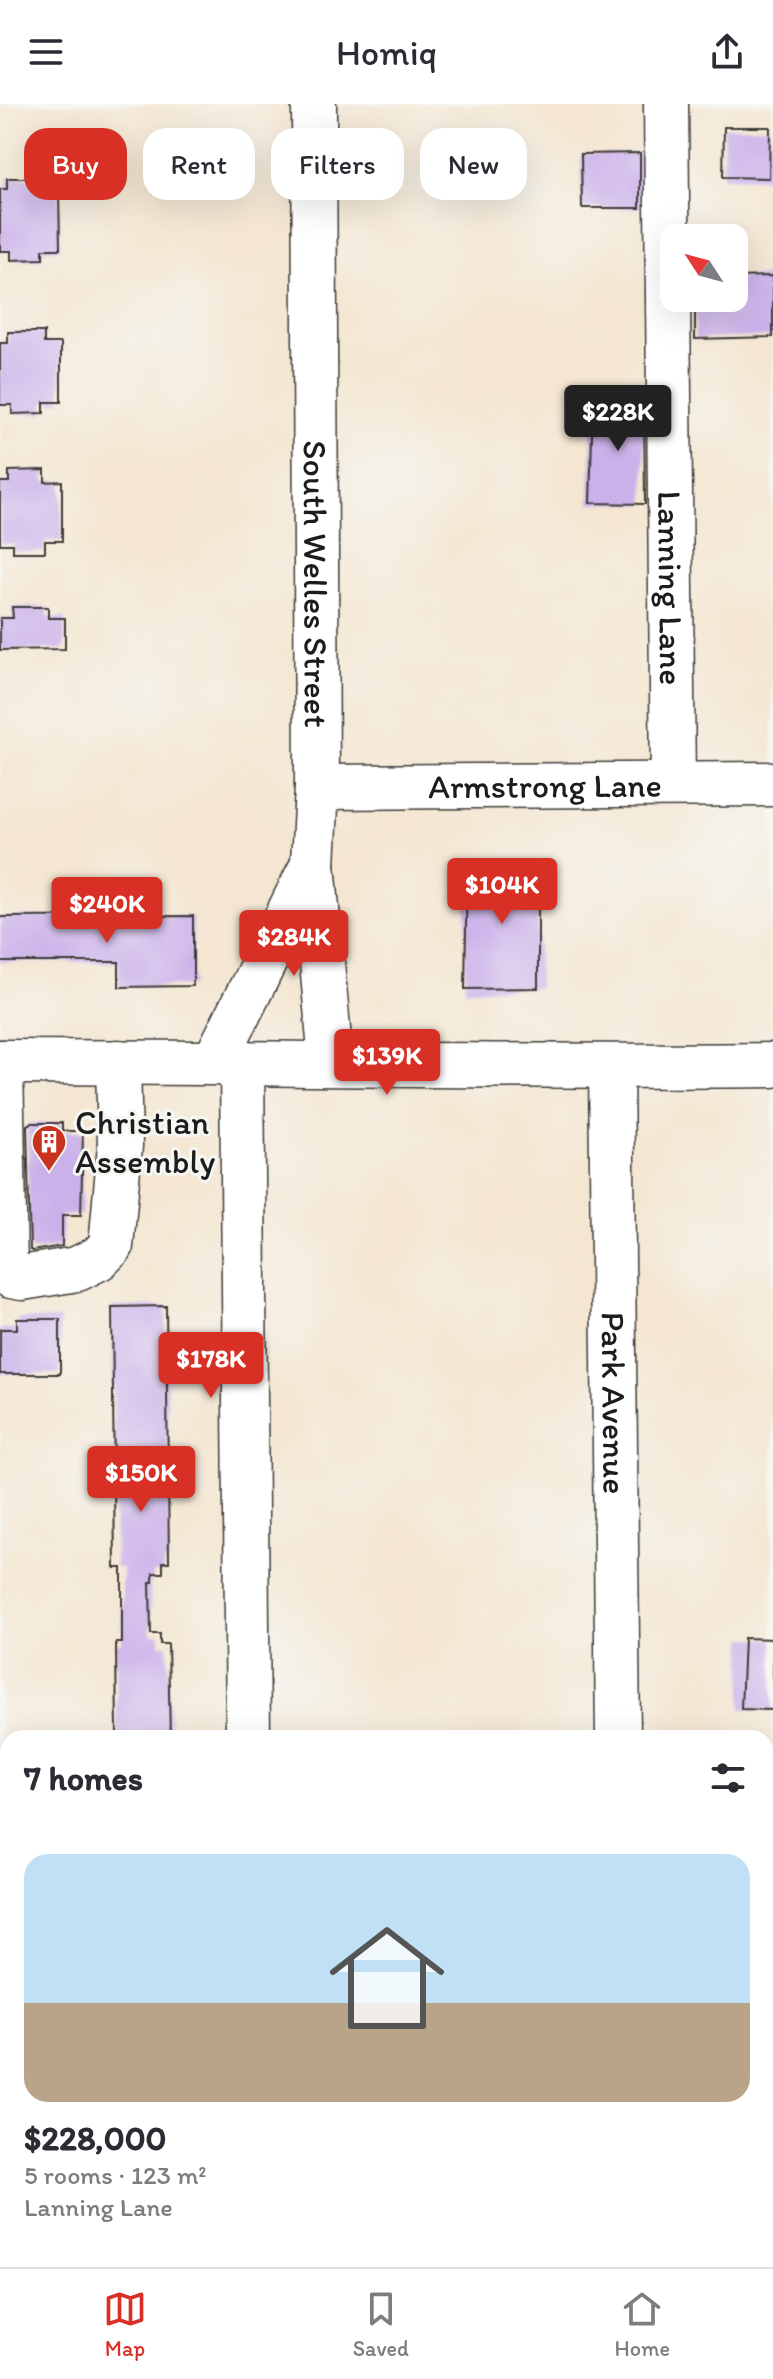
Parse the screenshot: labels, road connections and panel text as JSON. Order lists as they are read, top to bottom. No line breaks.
{"streets":{"street":["South Welles Street","Lanning Lane","Armstrong Lane","Park Avenue"]},"crossings":[["South Welles Street","Armstrong Lane"],["Lanning Lane","Armstrong Lane"]],"places":{"building":["Christian Assembly"]},"north":"top left","page":{"header":"Homiq","chip":["Buy","Rent","Filters","New"],"price":["$228K","$104K","$240K","$284K","$139K","$178K","$150K"],"heading":"7 homes","list":[{"name":"$228,000","note":"5 rooms · 123 m² · Lanning Lane"}],"tabs":["Map","Saved","Home"]}}
